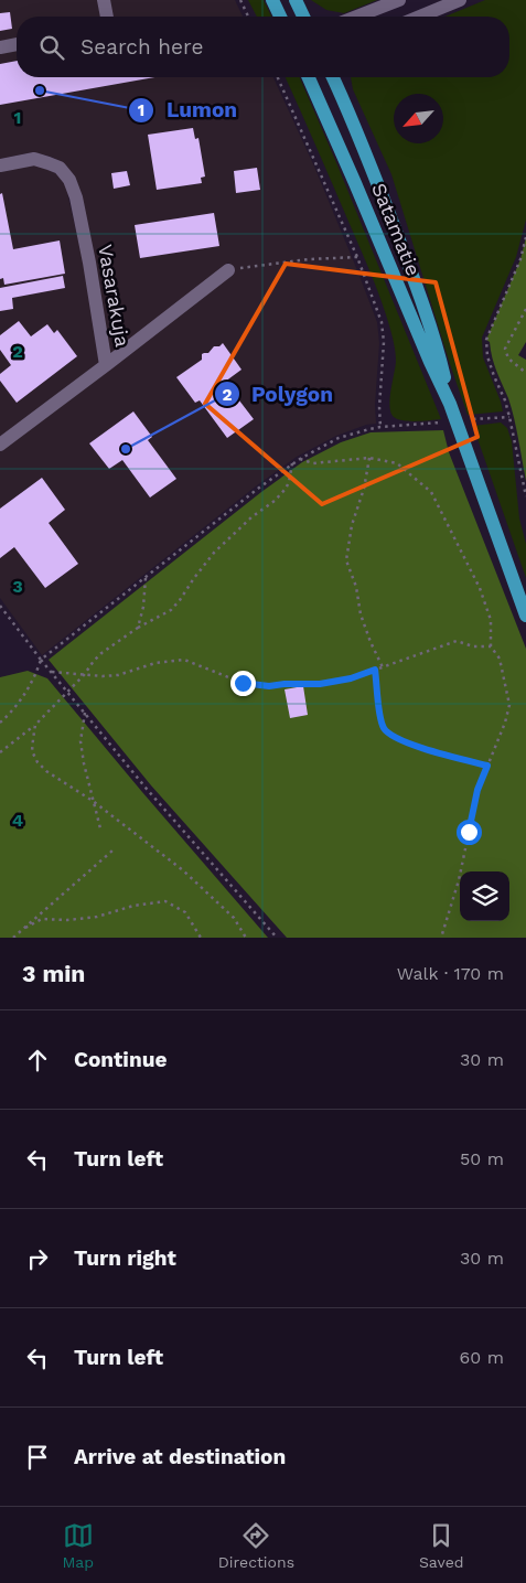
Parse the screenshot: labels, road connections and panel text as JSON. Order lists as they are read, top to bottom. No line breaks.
{"streets":{"main road":["Satamatie"],"street":["Vasarakuja"]},"places":["Lumon","Polygon"],"north":"bottom left","page":{"search":"Search here","heading":["3 min","Walk · 170 m"],"list":[["Continue","30 m"],["Turn left","50 m"],["Turn right","30 m"],["Turn left","60 m"],"Arrive at destination"],"nav":["Map","Directions","Saved"]},"grid":{"rows":["1","2","3","4"]}}
